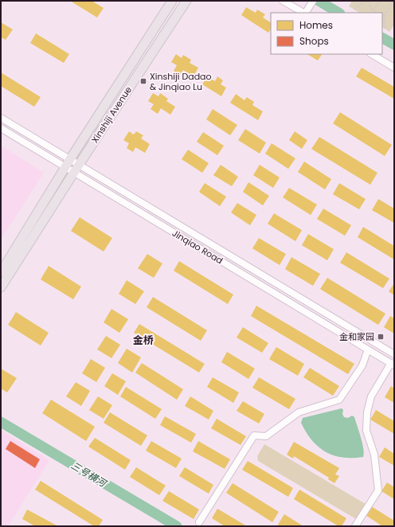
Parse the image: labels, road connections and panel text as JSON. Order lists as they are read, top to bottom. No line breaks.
{"streets":{"main road":["Xinshiji Avenue"],"street":["Jinqiao Road"]},"crossings":[["Xinshiji Avenue","Jinqiao Road"]],"districts":["金桥"],"water":["三号横河"],"places":{"transit":["Xinshiji Dadao & Jinqiao Lu","金和家园"]},"legend":["Homes","Shops"]}
